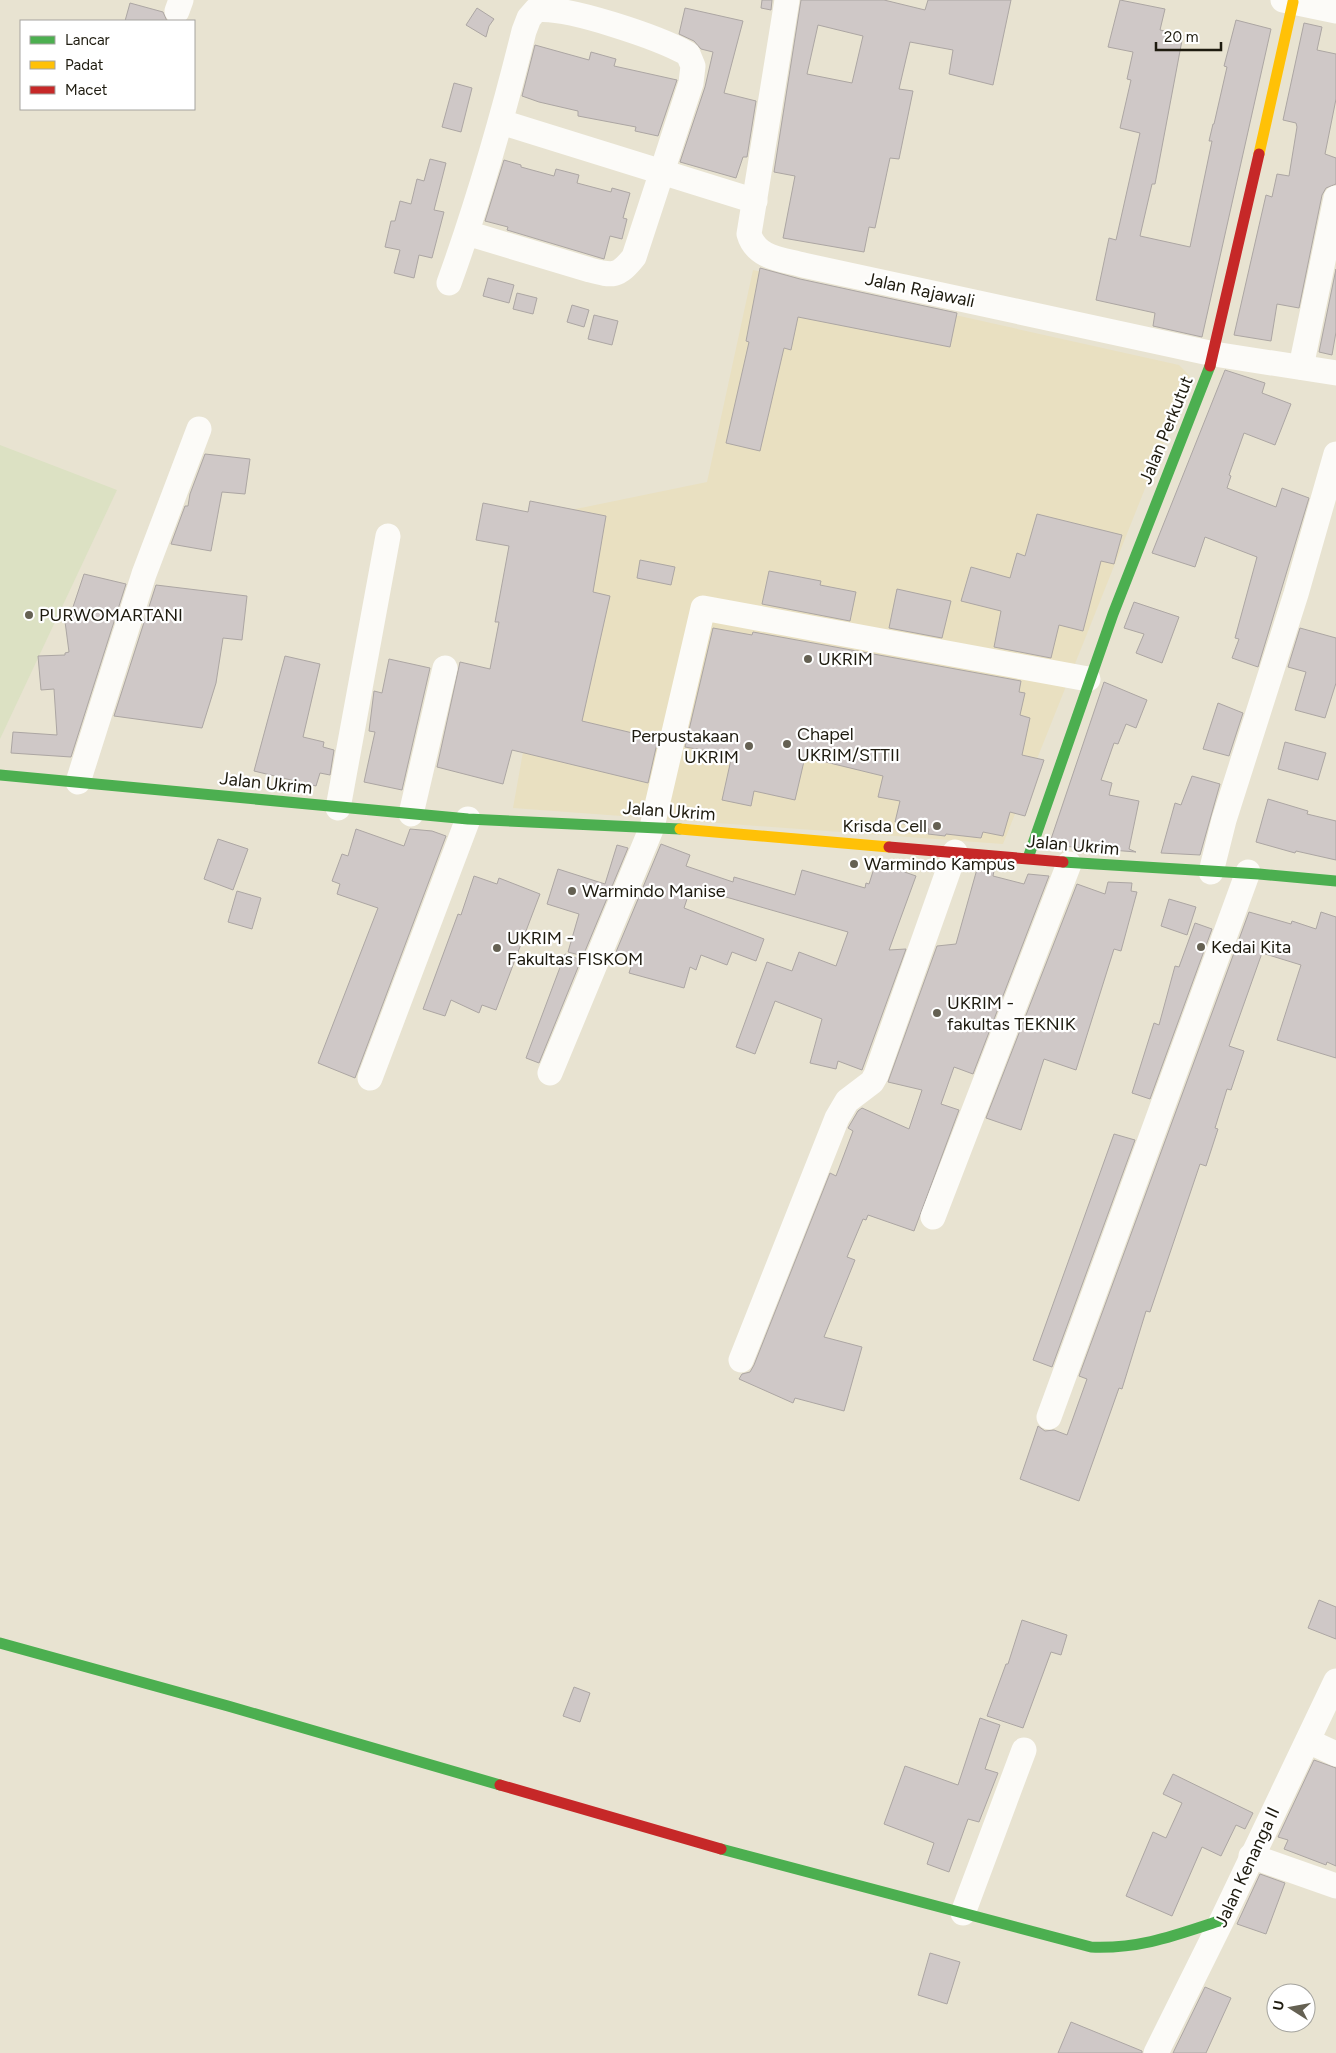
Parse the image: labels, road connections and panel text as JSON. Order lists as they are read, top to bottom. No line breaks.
{"streets":{"street":["Jalan Rajawali","Jalan Perkutut","Jalan Ukrim","Jalan Kenanga II"]},"crossings":[["Jalan Rajawali","Jalan Perkutut"],["Jalan Perkutut","Jalan Ukrim"]],"places":["PURWOMARTANI","UKRIM","Chapel UKRIM/STTII","Perpustakaan UKRIM","Krisda Cell","Warmindo Kampus","Warmindo Manise","Kedai Kita","UKRIM - Fakultas FISKOM","UKRIM - fakultas TEKNIK"],"legend":["Lancar","Padat","Macet"],"scale_bar":"20 m","north":"left"}
